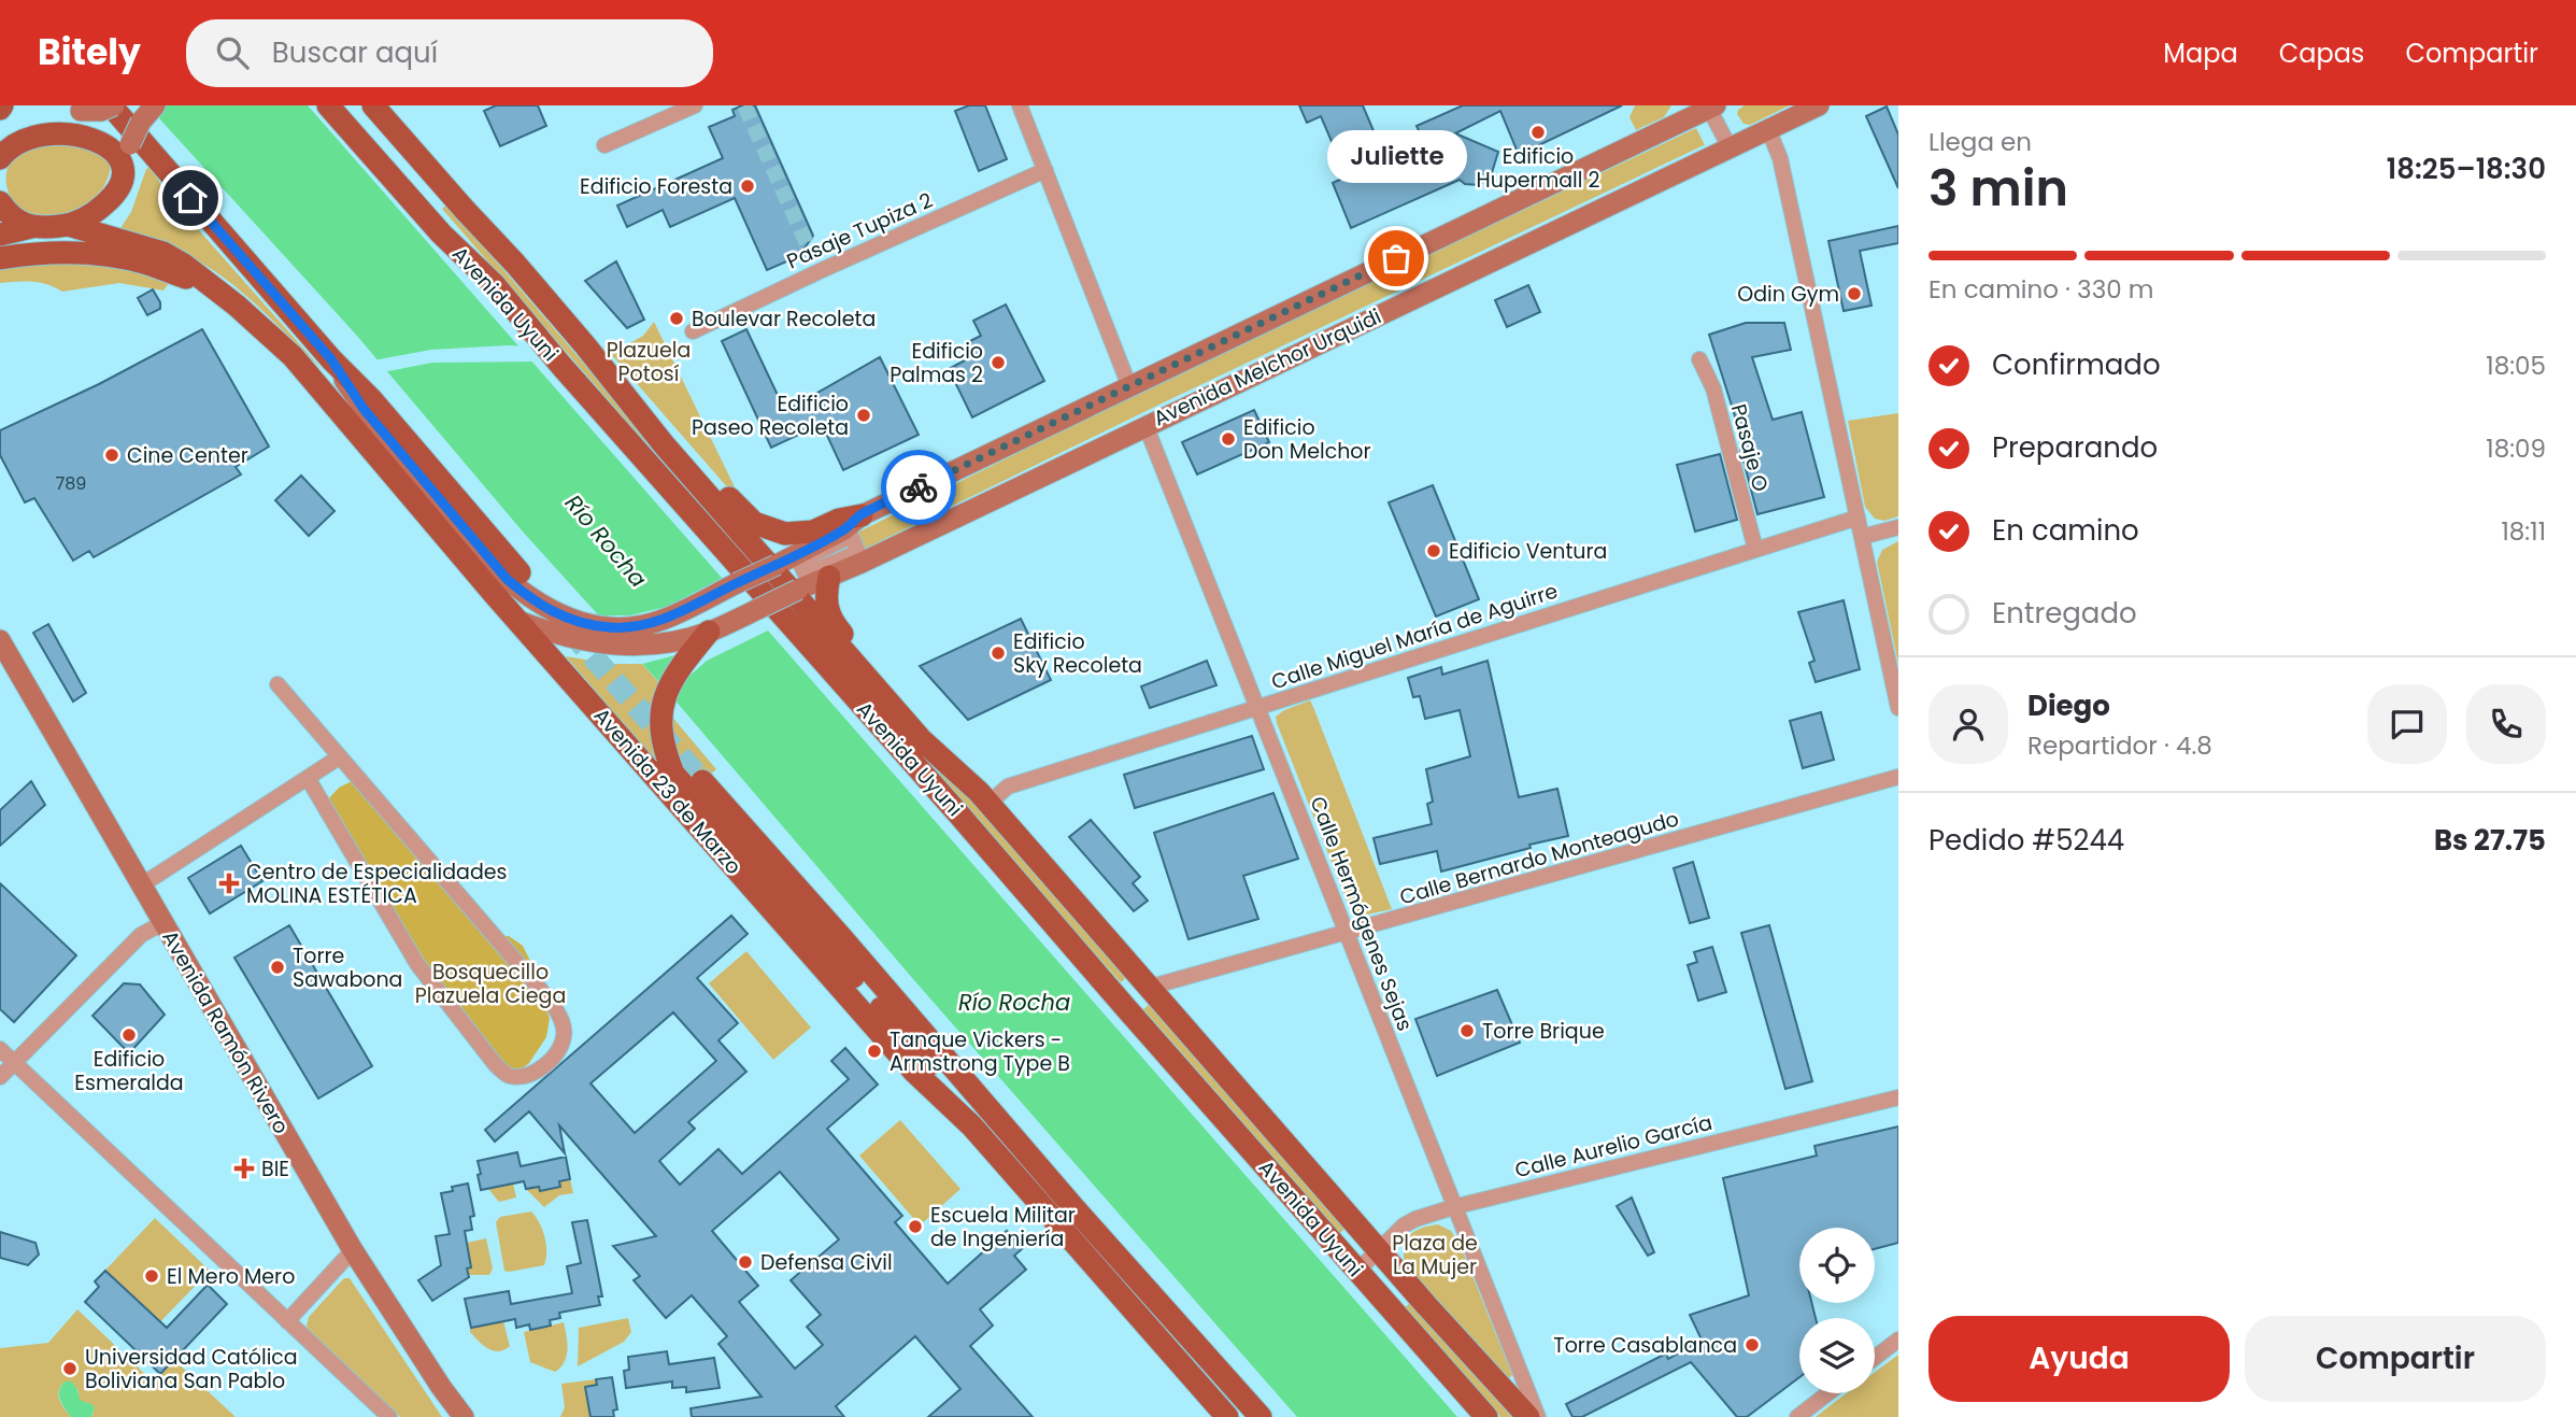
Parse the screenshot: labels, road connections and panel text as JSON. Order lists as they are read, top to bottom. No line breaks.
{"streets":{"main road":["Avenida Uyuni","Avenida Melchor Urquidi","Avenida 23 de Marzo","Avenida Ramón Rivero"],"street":["Pasaje Tupiza 2","Pasaje O","Calle Miguel María de Aguirre","Calle Bernardo Monteagudo","Calle Hermógenes Sejas","Calle Aurelio García"]},"crossings":[["Avenida Uyuni","Calle Miguel María de Aguirre"],["Avenida Uyuni","Calle Bernardo Monteagudo"],["Avenida Uyuni","Calle Aurelio García"],["Avenida Melchor Urquidi","Avenida 23 de Marzo"],["Avenida Melchor Urquidi","Calle Hermógenes Sejas"],["Pasaje O","Calle Miguel María de Aguirre"],["Calle Miguel María de Aguirre","Calle Hermógenes Sejas"],["Calle Bernardo Monteagudo","Calle Hermógenes Sejas"],["Calle Hermógenes Sejas","Calle Aurelio García"]],"water":["Río Rocha"],"parks":["Plazuela Potosí","Bosquecillo Plazuela Ciega","Plaza de La Mujer"],"places":{"other":["Edificio Hupermall 2","Edificio Foresta","Juliette","Odin Gym","Boulevar Recoleta","Edificio Palmas 2","Edificio Paseo Recoleta","Edificio Don Melchor","Cine Center","Edificio Ventura","Edificio Sky Recoleta","Torre Sawabona","Torre Brique","Edificio Esmeralda","Tanque Vickers - Armstrong Type B","Escuela Militar de Ingeniería","Defensa Civil","El Mero Mero","Torre Casablanca","Universidad Católica Boliviana San Pablo"],"health":["Centro de Especialidades MOLINA ESTÉTICA","BIE"]},"house_numbers":["789"],"page":{"header":"Bitely","search":"Buscar aquí","nav":["Mapa","Capas","Compartir"],"heading":["3 min","Llega en","18:25–18:30"],"panel":["Diego","Repartidor · 4.8","Pedido #5244","Bs 27.75"],"bubble":"Juliette","bar":"En camino · 330 m","list":[["Confirmado","18:05"],["Preparando","18:09"],["En camino","18:11"],"Entregado"],"buttons":["Ayuda","Compartir"]}}
